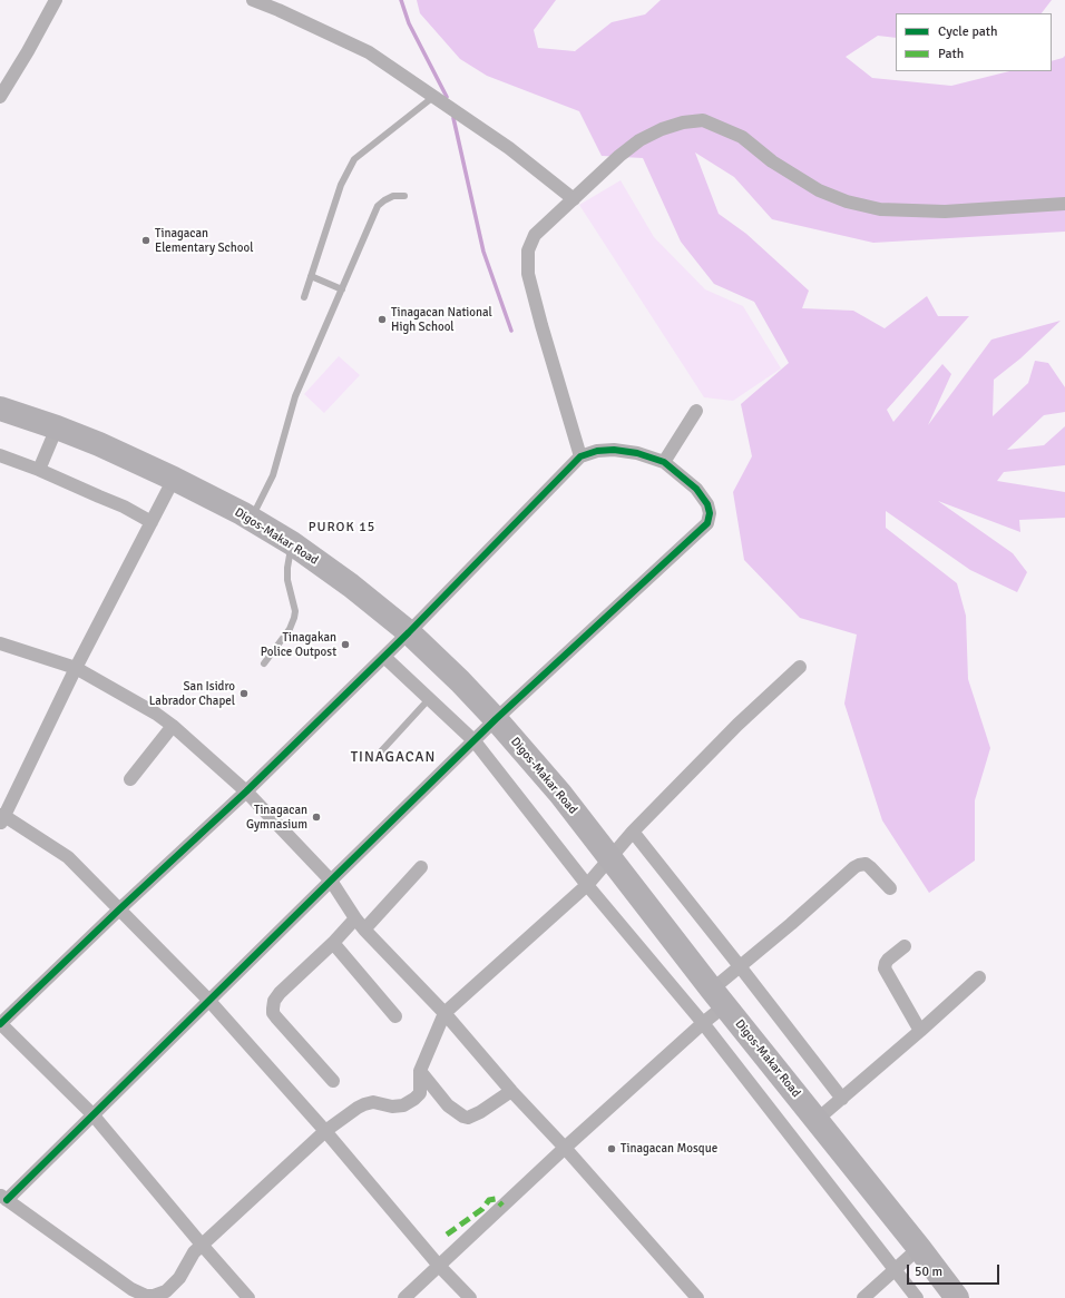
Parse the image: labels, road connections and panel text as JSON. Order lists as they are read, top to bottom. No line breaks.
{"streets":{"highway":["Digos-Makar Road"]},"districts":["PUROK 15","TINAGACAN"],"places":["Tinagacan Elementary School","Tinagacan National High School","Tinagakan Police Outpost","San Isidro Labrador Chapel","Tinagacan Gymnasium","Tinagacan Mosque"],"legend":["Cycle path","Path"],"scale_bar":"50 m"}
